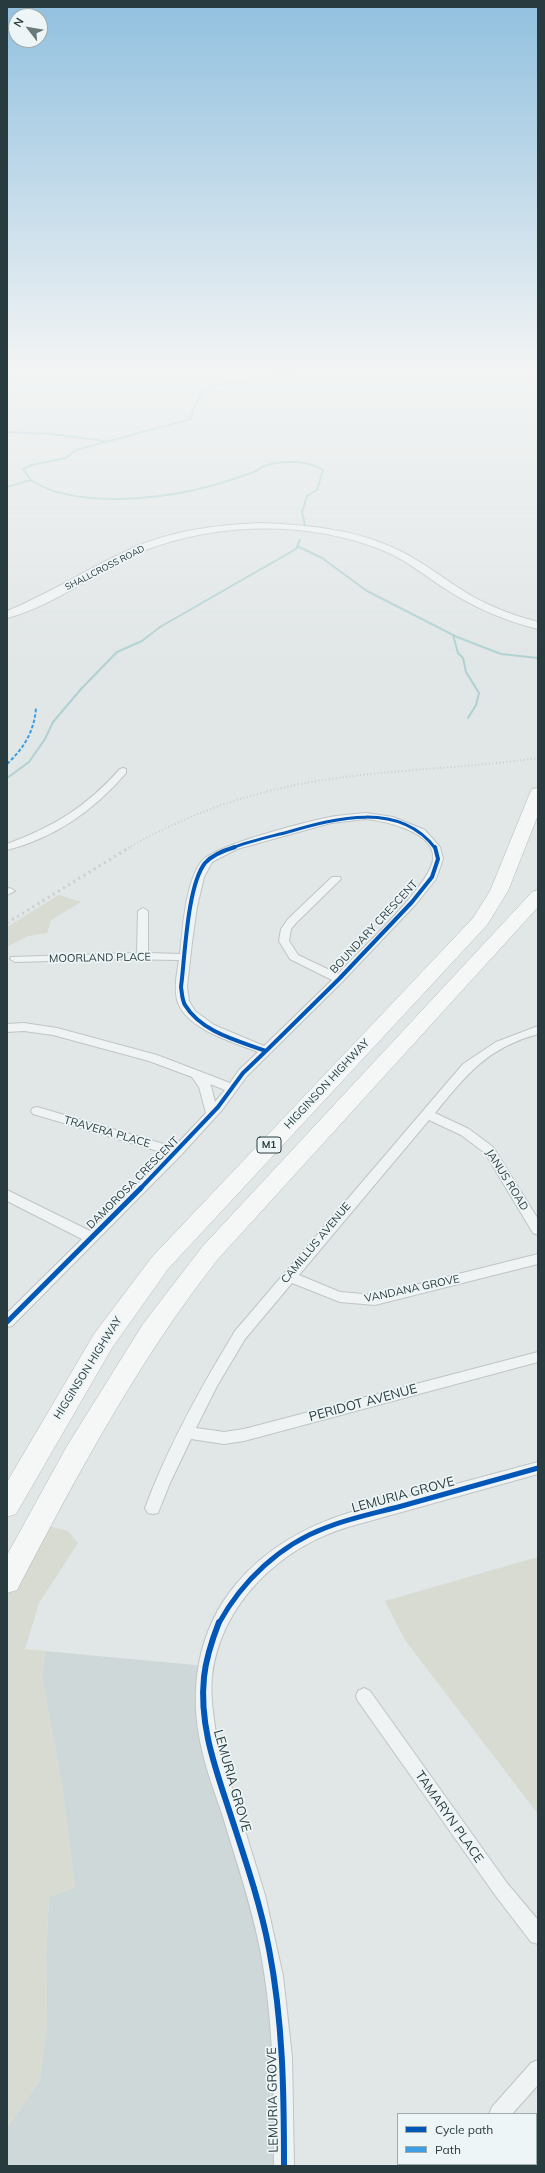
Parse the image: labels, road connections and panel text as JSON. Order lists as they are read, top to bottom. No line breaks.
{"streets":{"highway":["HIGGINSON HIGHWAY","M1"],"street":["SHALLCROSS ROAD","BOUNDARY CRESCENT","MOORLAND PLACE","TRAVERA PLACE","JANUS ROAD","DAMOROSA CRESCENT","CAMILLUS AVENUE","VANDANA GROVE","PERIDOT AVENUE","LEMURIA GROVE","TAMARYN PLACE"]},"crossings":[["BOUNDARY CRESCENT","MOORLAND PLACE"],["BOUNDARY CRESCENT","DAMOROSA CRESCENT"],["TRAVERA PLACE","DAMOROSA CRESCENT"],["JANUS ROAD","CAMILLUS AVENUE"],["CAMILLUS AVENUE","VANDANA GROVE"],["CAMILLUS AVENUE","PERIDOT AVENUE"]],"legend":["Cycle path","Path"],"north":"top left"}
